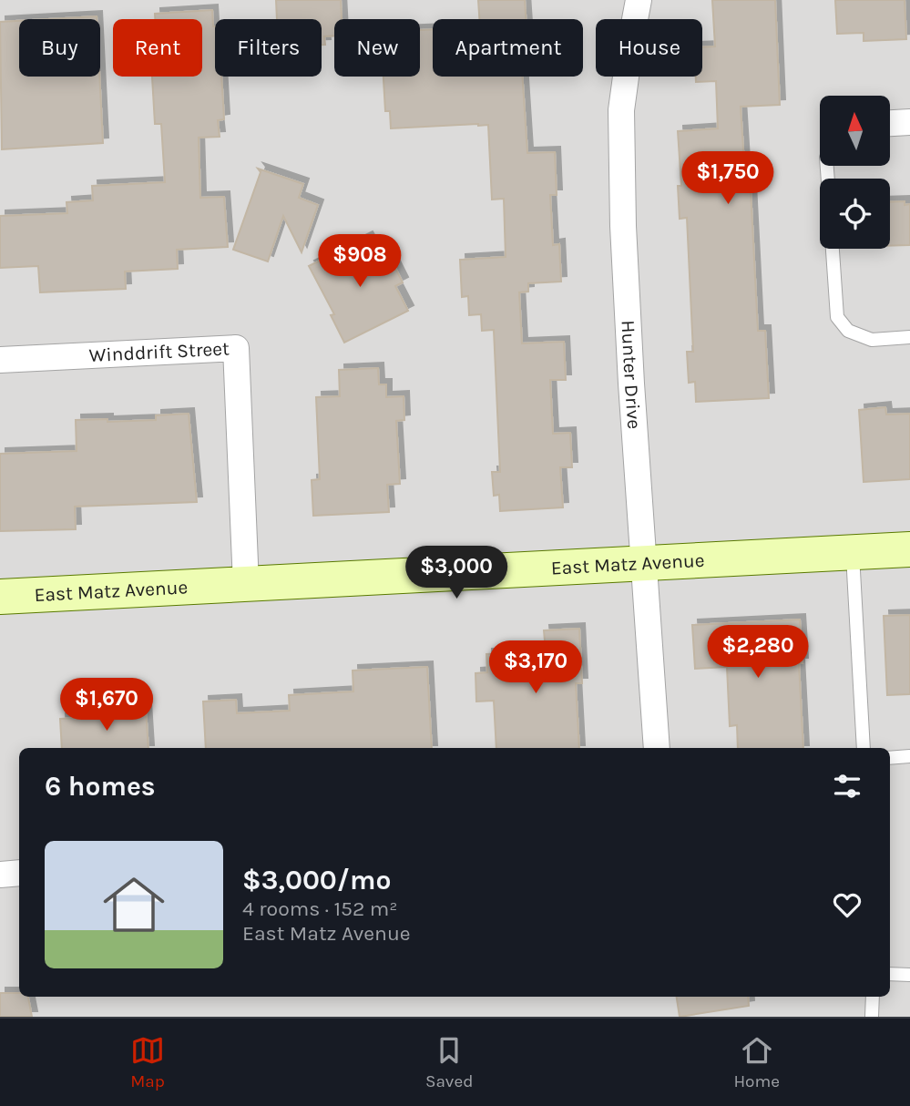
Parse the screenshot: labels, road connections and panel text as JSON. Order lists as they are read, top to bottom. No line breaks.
{"streets":{"street":["Winddrift Street","Hunter Drive","East Matz Avenue"]},"crossings":[["Winddrift Street","East Matz Avenue"],["Hunter Drive","East Matz Avenue"]],"north":"top","page":{"chip":["Buy","Rent","Filters","New","Apartment","House"],"price":["$1,750","$908","$3,000","$2,280","$3,170","$1,670"],"heading":"6 homes","list":[{"name":"$3,000/mo","note":"4 rooms · 152 m² · East Matz Avenue"}],"tabs":["Map","Saved","Home"]}}
